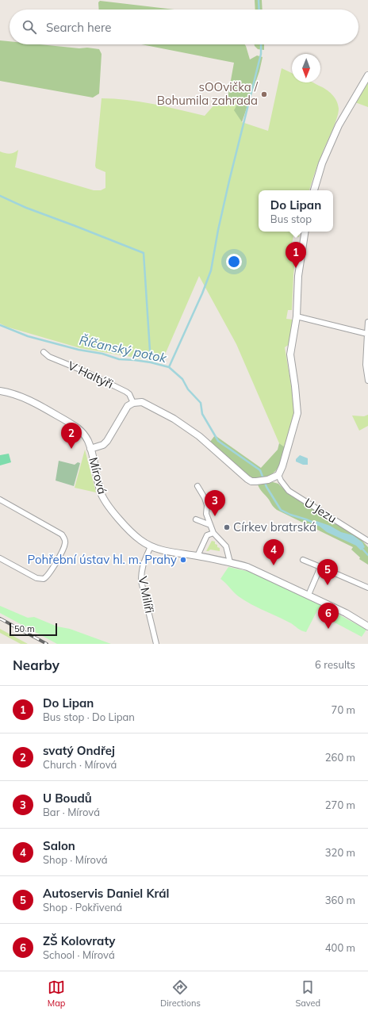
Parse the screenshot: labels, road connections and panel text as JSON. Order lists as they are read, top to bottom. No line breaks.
{"streets":{"street":["V Haltýři","Mírová","U Jezu","V Milíři"]},"crossings":[["Mírová","V Milíři"]],"water":["Říčanský potok"],"places":["sOOvička / Bohumila zahrada","Církev bratrská","Pohřební ústav hl. m. Prahy"],"scale_bar":"50 m","north":"bottom","page":{"search":"Search here","popup":["Do Lipan","Bus stop"],"pins":["1","2","3","4","5","6"],"scale":"50 m","heading":["Nearby","6 results"],"list":[{"mark":"1","name":"Do Lipan","note":"Bus stop · Do Lipan","value":"70 m"},{"mark":"2","name":"svatý Ondřej","note":"Church · Mírová","value":"260 m"},{"mark":"3","name":"U Boudů","note":"Bar · Mírová","value":"270 m"},{"mark":"4","name":"Salon","note":"Shop · Mírová","value":"320 m"},{"mark":"5","name":"Autoservis Daniel Král","note":"Shop · Pokřivená","value":"360 m"},{"mark":"6","name":"ZŠ Kolovraty","note":"School · Mírová","value":"400 m"}],"nav":["Map","Directions","Saved"]}}
